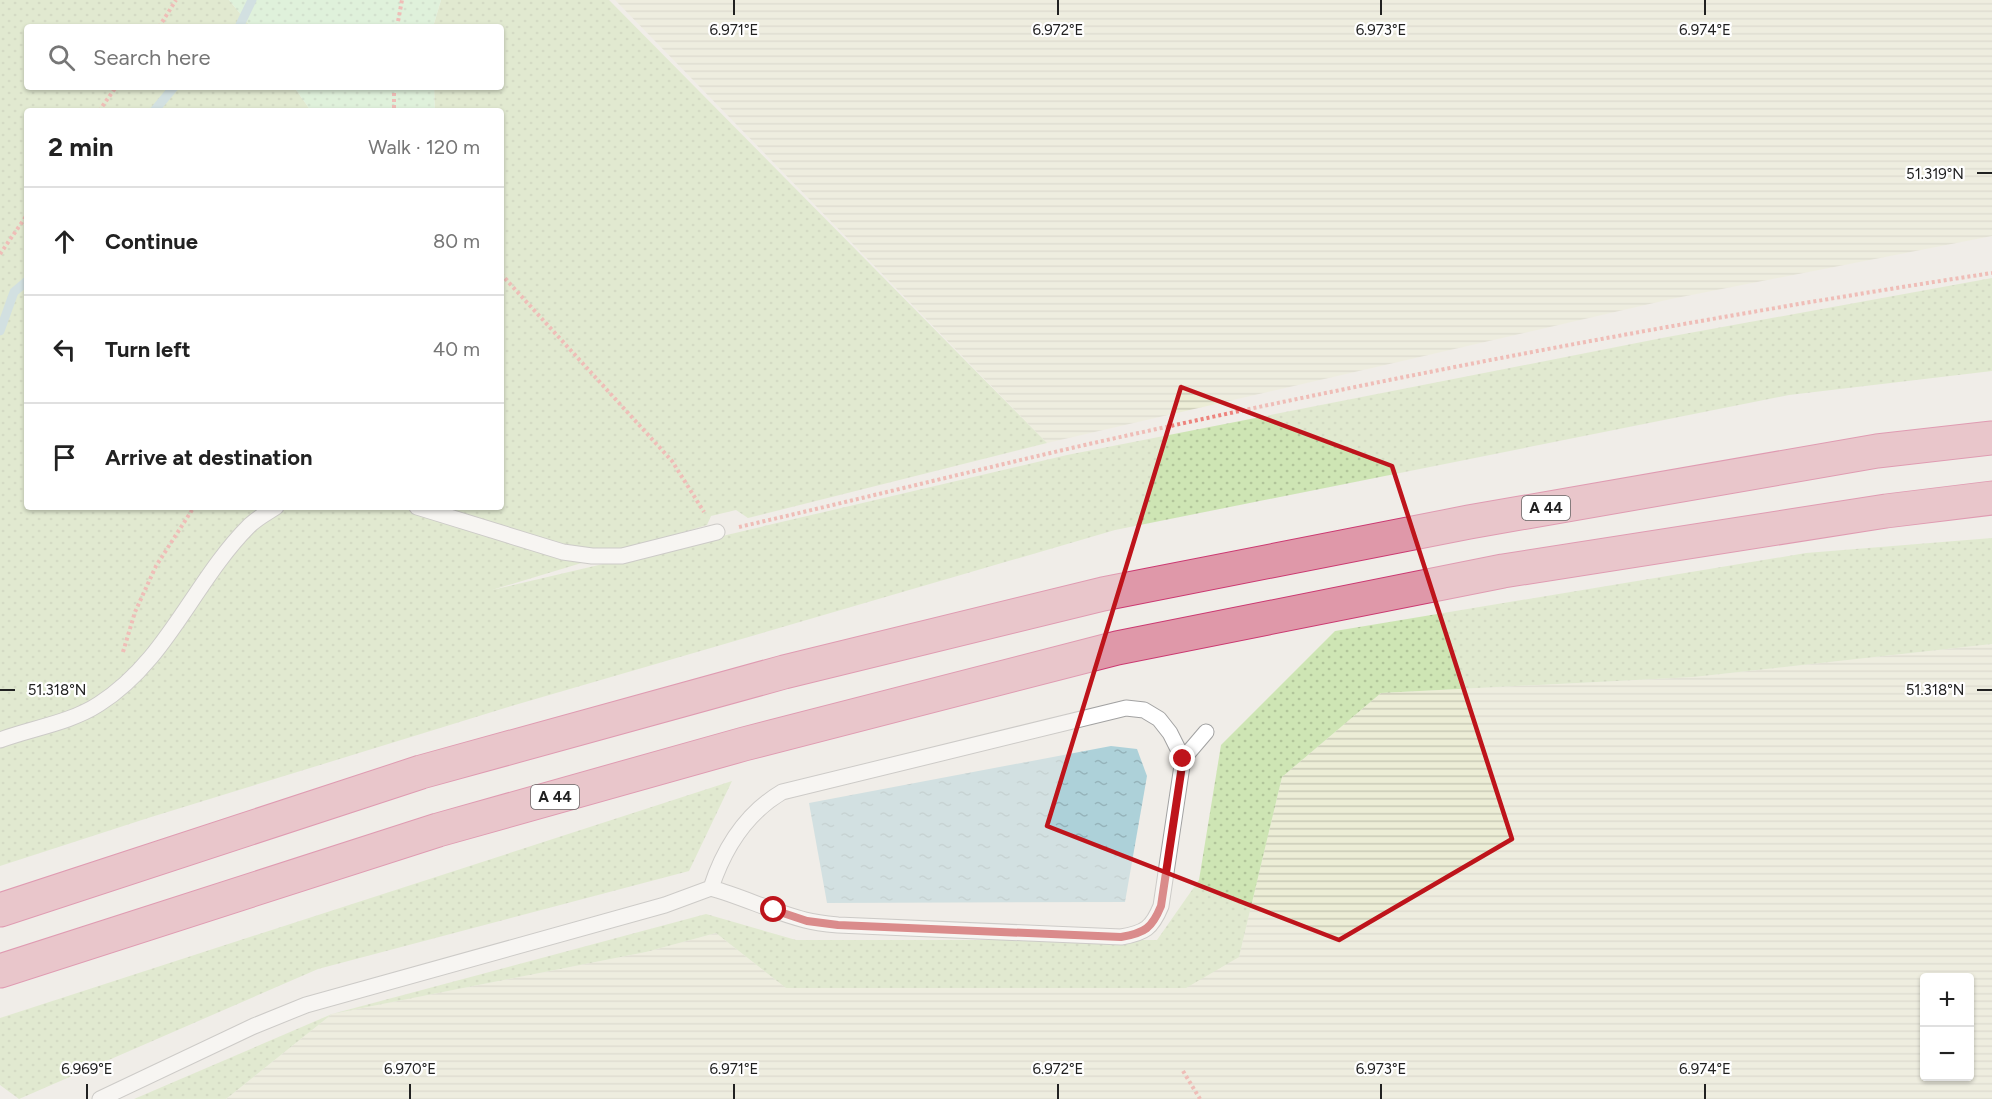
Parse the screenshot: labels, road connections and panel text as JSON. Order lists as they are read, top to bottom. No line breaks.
{"streets":{"highway":["A 44"]},"page":{"search":"Search here","heading":["2 min","Walk · 120 m"],"list":[["Continue","80 m"],["Turn left","40 m"],"Arrive at destination"],"map_buttons":["+","−"]},"coordinates":["6.971°E","6.972°E","6.973°E","6.974°E","51.319°N","51.318°N","6.969°E","6.970°E"]}
